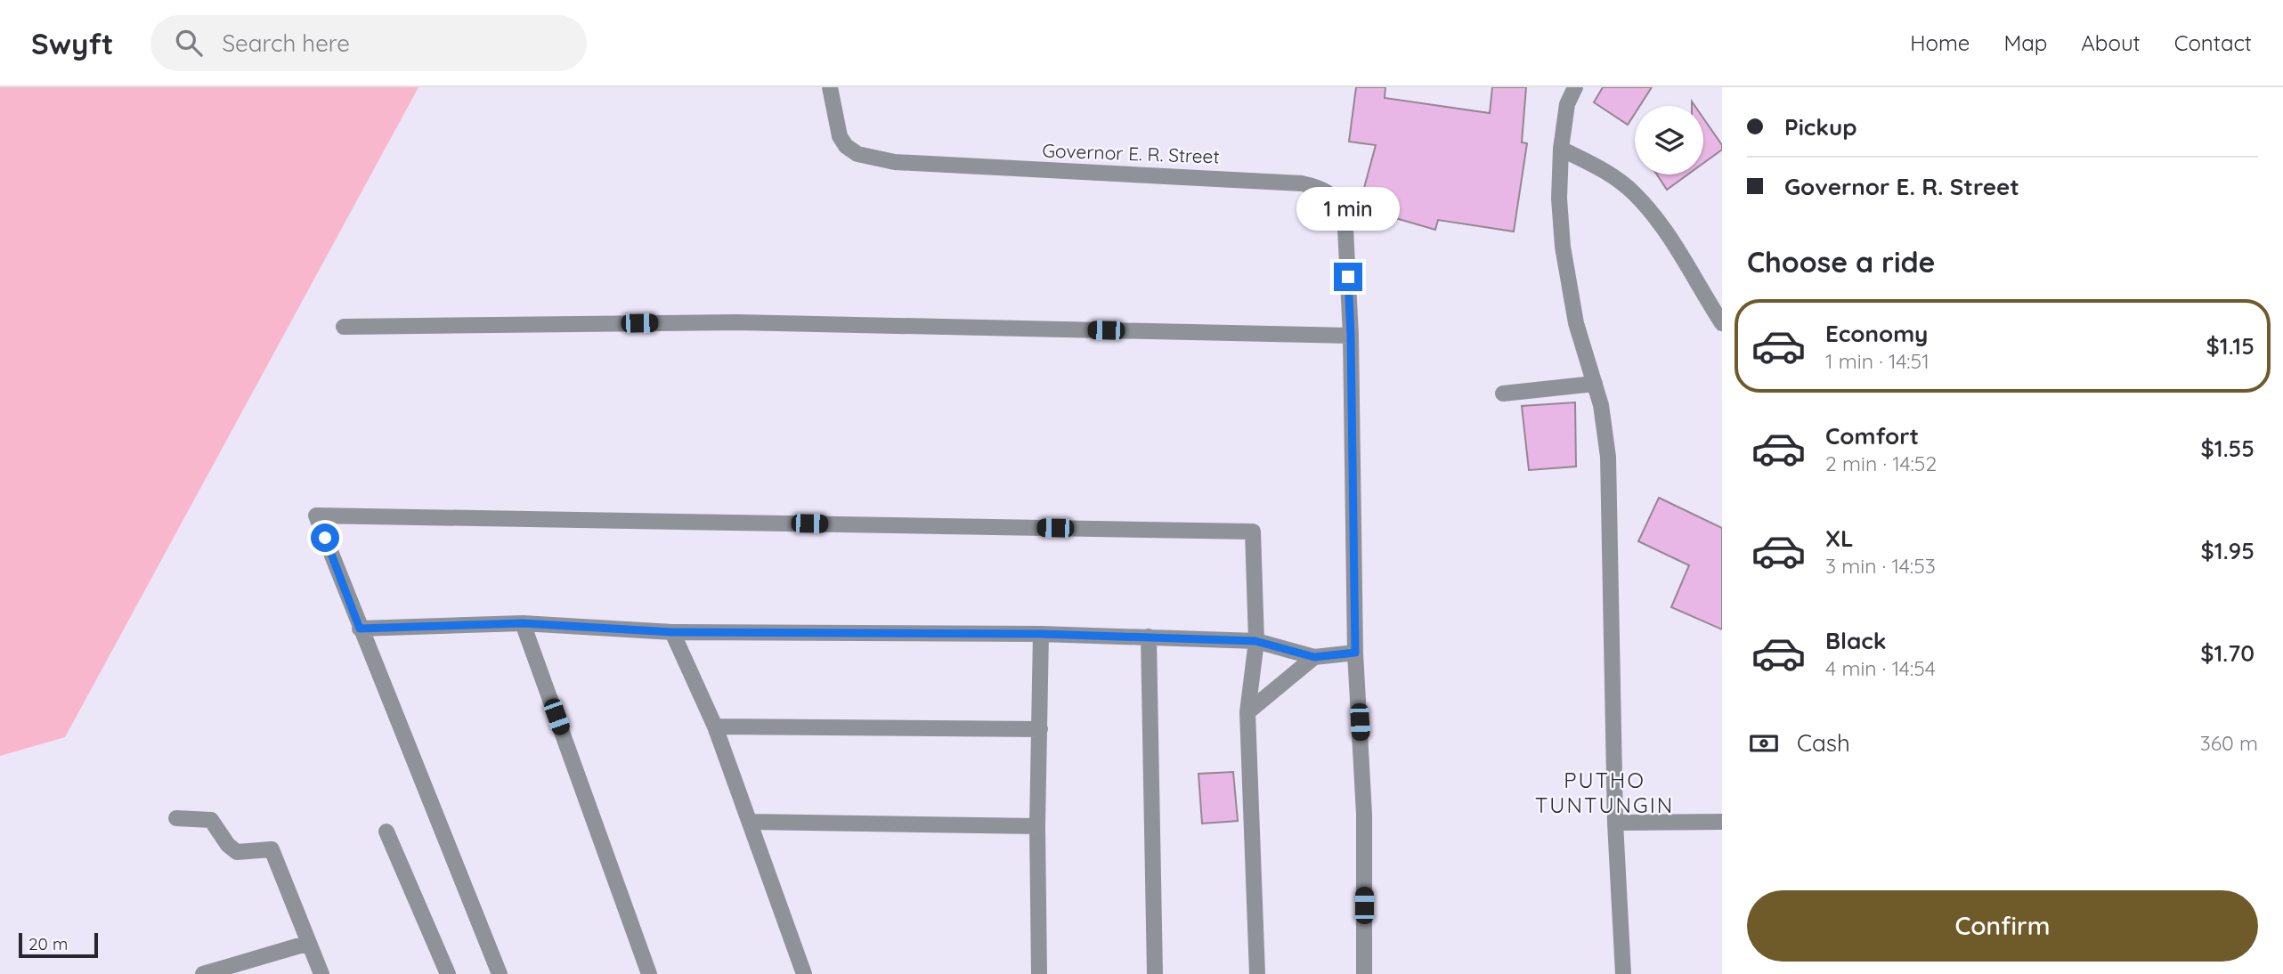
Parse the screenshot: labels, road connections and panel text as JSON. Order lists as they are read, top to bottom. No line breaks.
{"streets":{"street":["Governor E. R. Street"]},"districts":["PUTHO TUNTUNGIN"],"scale_bar":"20 m","page":{"header":"Swyft","search":"Search here","nav":["Home","Map","About","Contact"],"banner":["Pickup","Governor E. R. Street"],"bubble":"1 min","heading":"Choose a ride","list":[{"name":"Economy","note":"1 min · 14:51","value":"$1.15"},{"name":"Comfort","note":"2 min · 14:52","value":"$1.55"},{"name":"XL","note":"3 min · 14:53","value":"$1.95"},{"name":"Black","note":"4 min · 14:54","value":"$1.70"}],"pay":["Cash","360 m"],"buttons":"Confirm","scale":"20 m"}}
